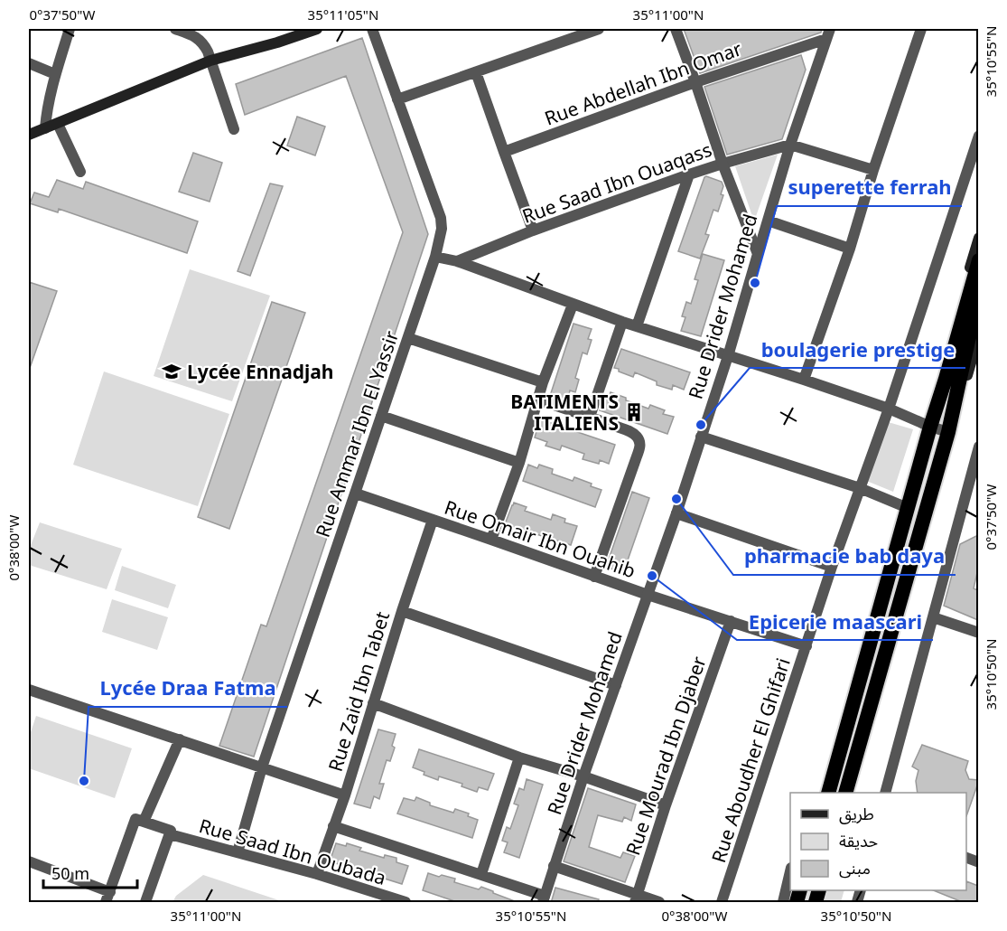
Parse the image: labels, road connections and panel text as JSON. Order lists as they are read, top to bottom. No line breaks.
{"streets":{"street":["Rue Abdellah Ibn Omar","Rue Saad Ibn Ouaqass","Rue Drider Mohamed","Rue Ammar Ibn El Yassir","Rue Omair Ibn Ouahib","Rue Zaid Ibn Tabet","Rue Mourad Ibn Djaber","Rue Aboudher El Ghifari","Rue Saad Ibn Oubada"]},"crossings":[["Rue Abdellah Ibn Omar","Rue Drider Mohamed"],["Rue Saad Ibn Ouaqass","Rue Drider Mohamed"],["Rue Drider Mohamed","Rue Omair Ibn Ouahib"],["Rue Ammar Ibn El Yassir","Rue Omair Ibn Ouahib"],["Rue Ammar Ibn El Yassir","Rue Saad Ibn Oubada"],["Rue Omair Ibn Ouahib","Rue Zaid Ibn Tabet"],["Rue Omair Ibn Ouahib","Rue Mourad Ibn Djaber"],["Rue Omair Ibn Ouahib","Rue Aboudher El Ghifari"],["Rue Zaid Ibn Tabet","Rue Saad Ibn Oubada"]],"places":{"other":["superette ferrah","boulagerie prestige","pharmacie bab daya","Epicerie maascari","Lycée Draa Fatma"],"school or university":["Lycée Ennadjah"],"building":["BATIMENTS ITALIENS"]},"legend":["طريق","حديقة","مبنى"],"scale_bar":"50 m","coordinates":["0°37'50\"W","35°11'05\"N","35°11'00\"N","35°10'55\"N","0°38'00\"W","35°10'50\"N"]}
